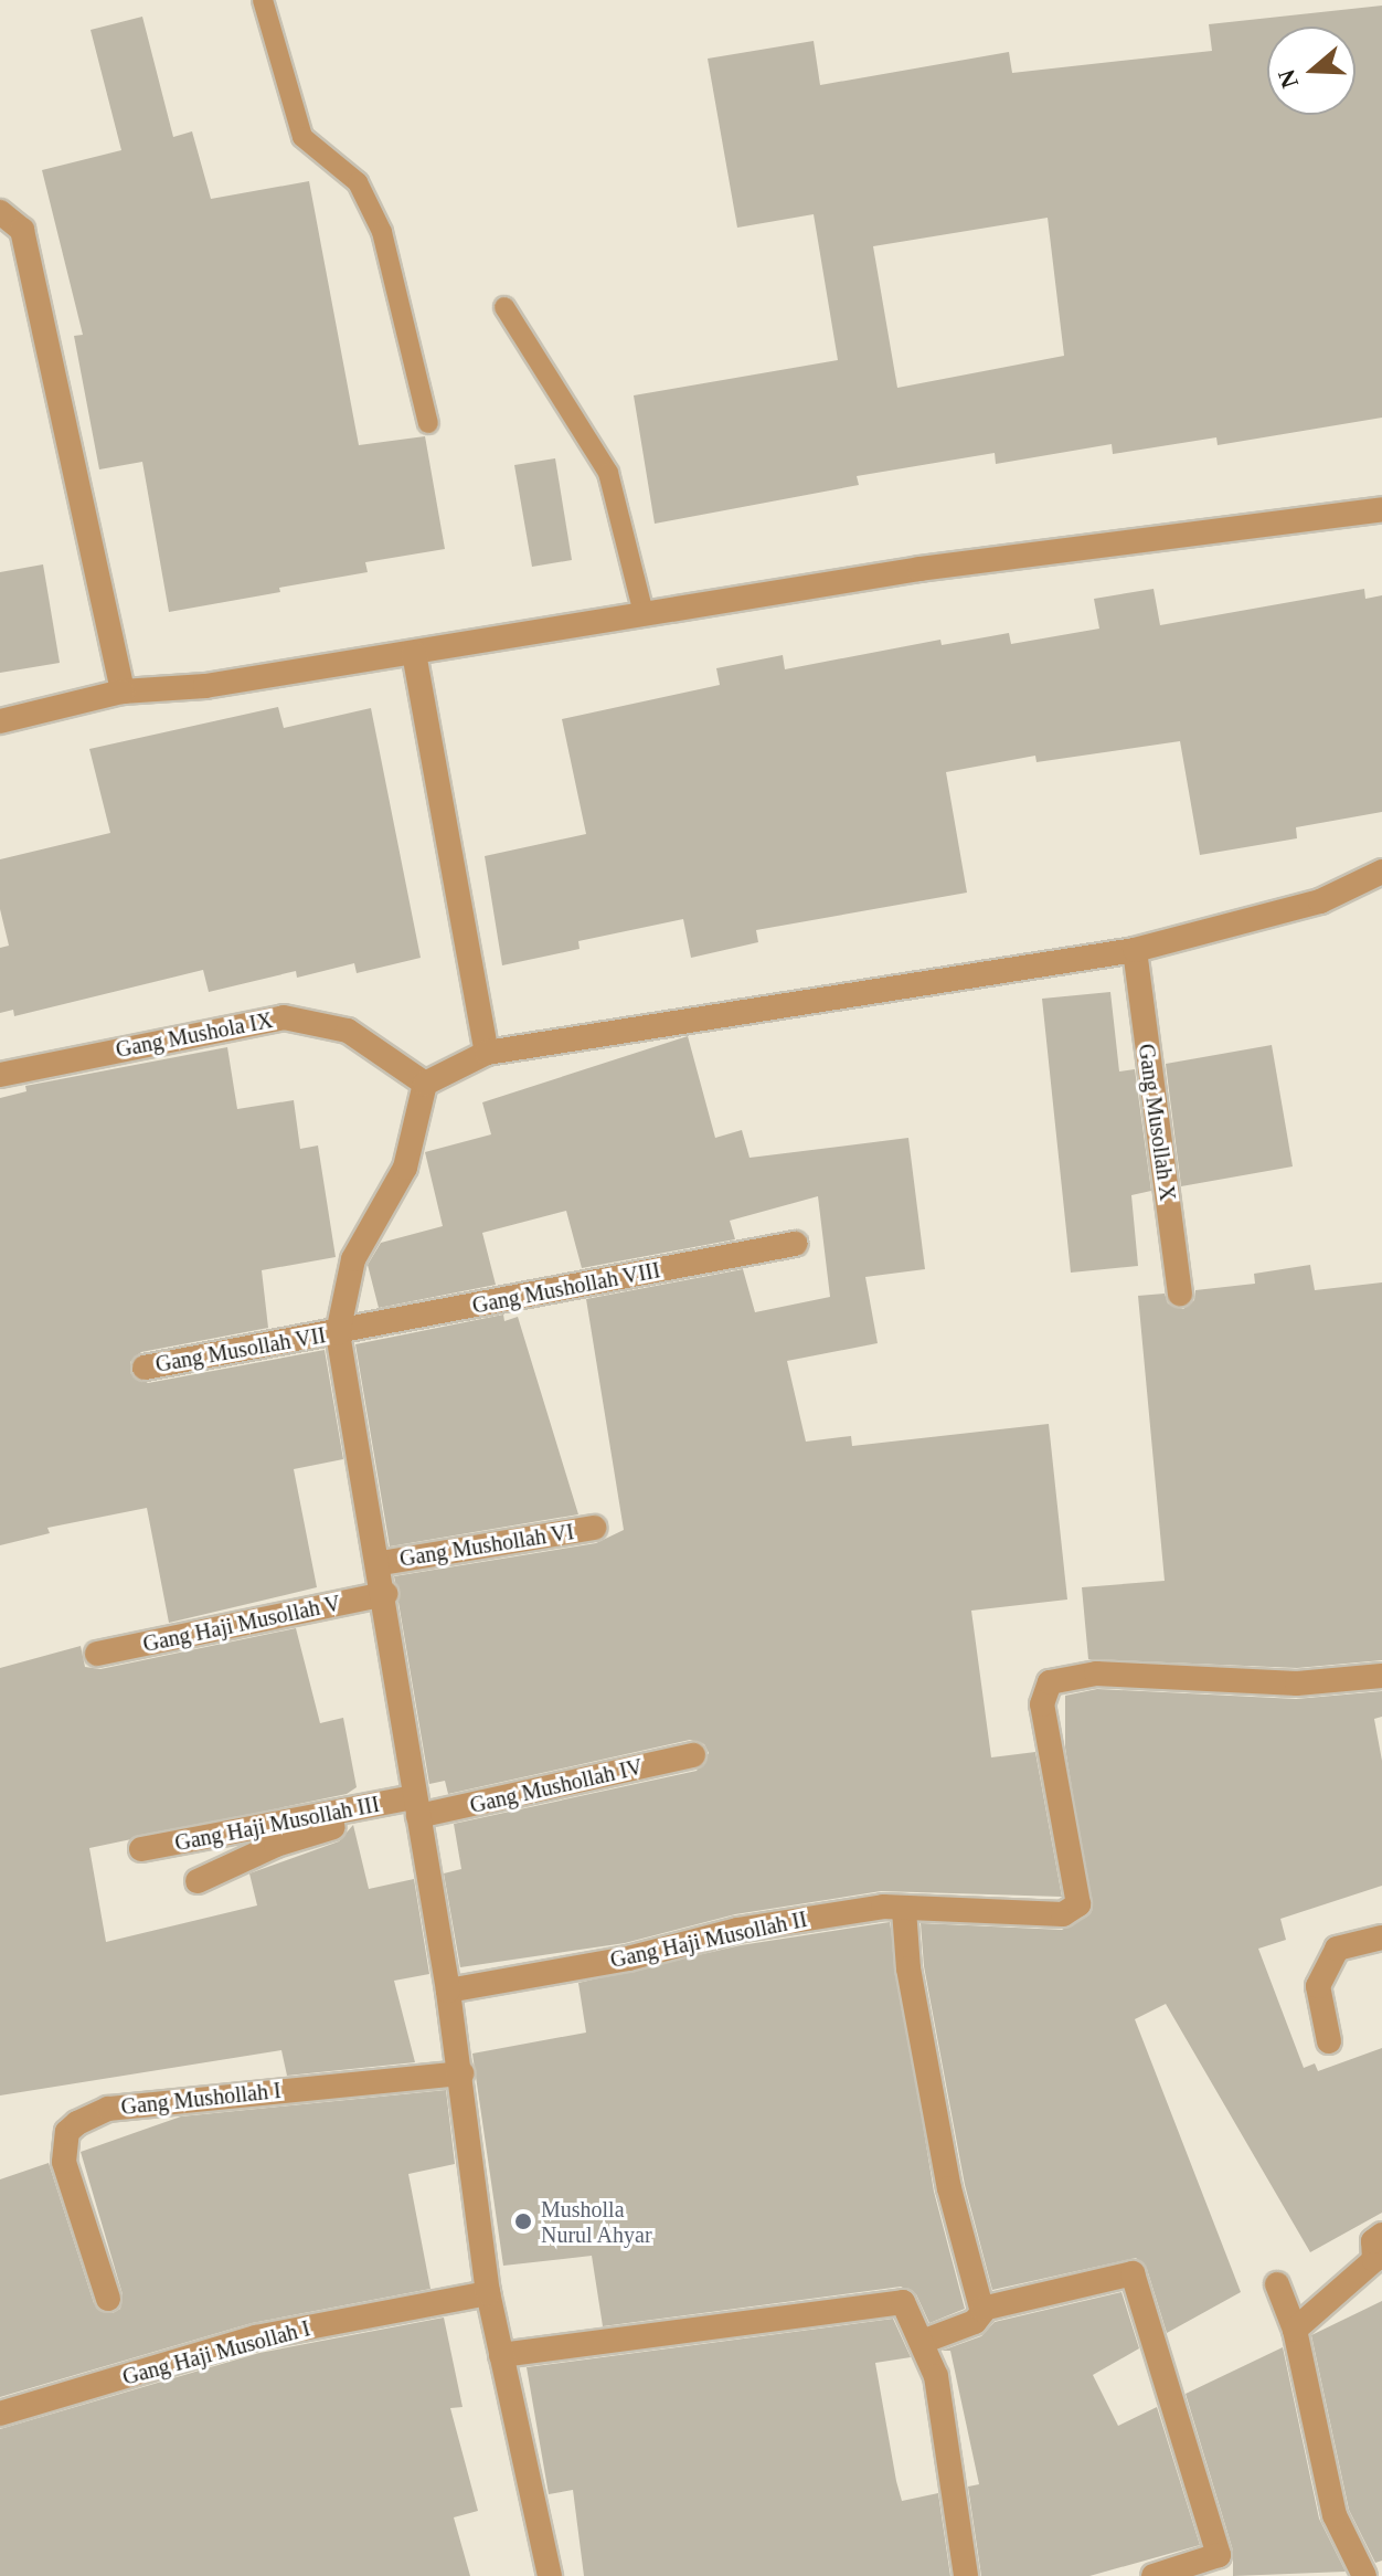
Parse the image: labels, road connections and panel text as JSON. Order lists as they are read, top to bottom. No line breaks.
{"streets":{"street":["Gang Mushola IX","Gang Musollah X","Gang Mushollah VIII","Gang Musollah VII","Gang Mushollah VI","Gang Haji Musollah V","Gang Mushollah IV","Gang Haji Musollah III","Gang Haji Musollah II","Gang Mushollah I","Gang Haji Musollah I"]},"crossings":[["Gang Mushollah VIII","Gang Musollah VII"],["Gang Mushollah IV","Gang Haji Musollah III"]],"places":["Musholla Nurul Ahyar"],"north":"left"}
